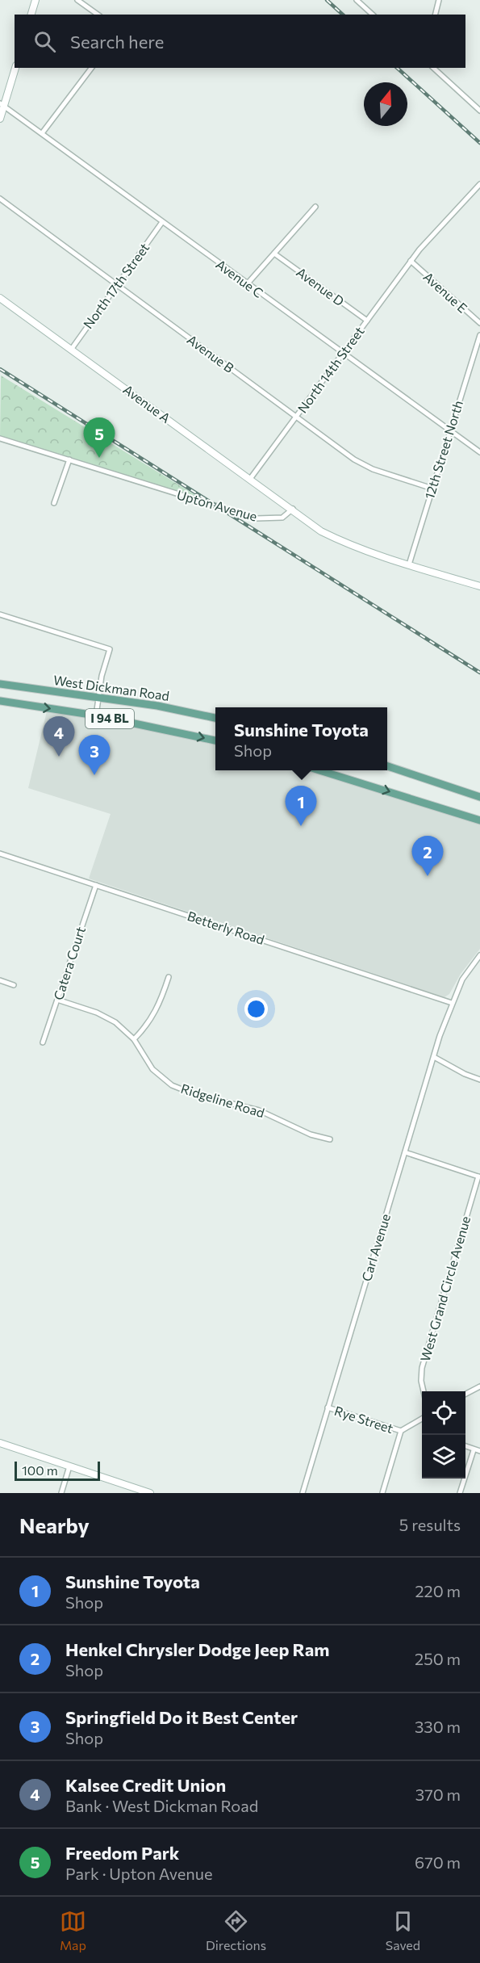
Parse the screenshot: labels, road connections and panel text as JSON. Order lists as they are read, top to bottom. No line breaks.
{"streets":{"main road":["West Dickman Road","I 94 BL"],"street":["Avenue C","North 17th Street","Avenue D","Avenue E","Avenue B","North 14th Street","Avenue A","12th Street North","Upton Avenue","Betterly Road","Catera Court","Ridgeline Road","Carl Avenue","West Grand Circle Avenue","Rye Street"]},"crossings":[["Avenue C","North 17th Street"],["Avenue C","North 14th Street"],["Avenue C","12th Street North"],["North 17th Street","Avenue B"],["North 17th Street","Avenue A"],["Avenue D","North 14th Street"],["Avenue E","North 14th Street"],["Avenue B","North 14th Street"],["Avenue B","12th Street North"],["North 14th Street","Avenue A"],["Avenue A","Upton Avenue"],["Betterly Road","Catera Court"],["Betterly Road","Carl Avenue"],["Catera Court","Ridgeline Road"],["Carl Avenue","Rye Street"]],"scale_bar":"100 m","north":"top","page":{"search":"Search here","pins":["5","4","3","1","2"],"popup":["Sunshine Toyota","Shop"],"scale":"100 m","heading":["Nearby","5 results"],"list":[{"mark":"1","name":"Sunshine Toyota","note":"Shop","value":"220 m"},{"mark":"2","name":"Henkel Chrysler Dodge Jeep Ram","note":"Shop","value":"250 m"},{"mark":"3","name":"Springfield Do it Best Center","note":"Shop","value":"330 m"},{"mark":"4","name":"Kalsee Credit Union","note":"Bank · West Dickman Road","value":"370 m"},{"mark":"5","name":"Freedom Park","note":"Park · Upton Avenue","value":"670 m"}],"nav":["Map","Directions","Saved"]}}
